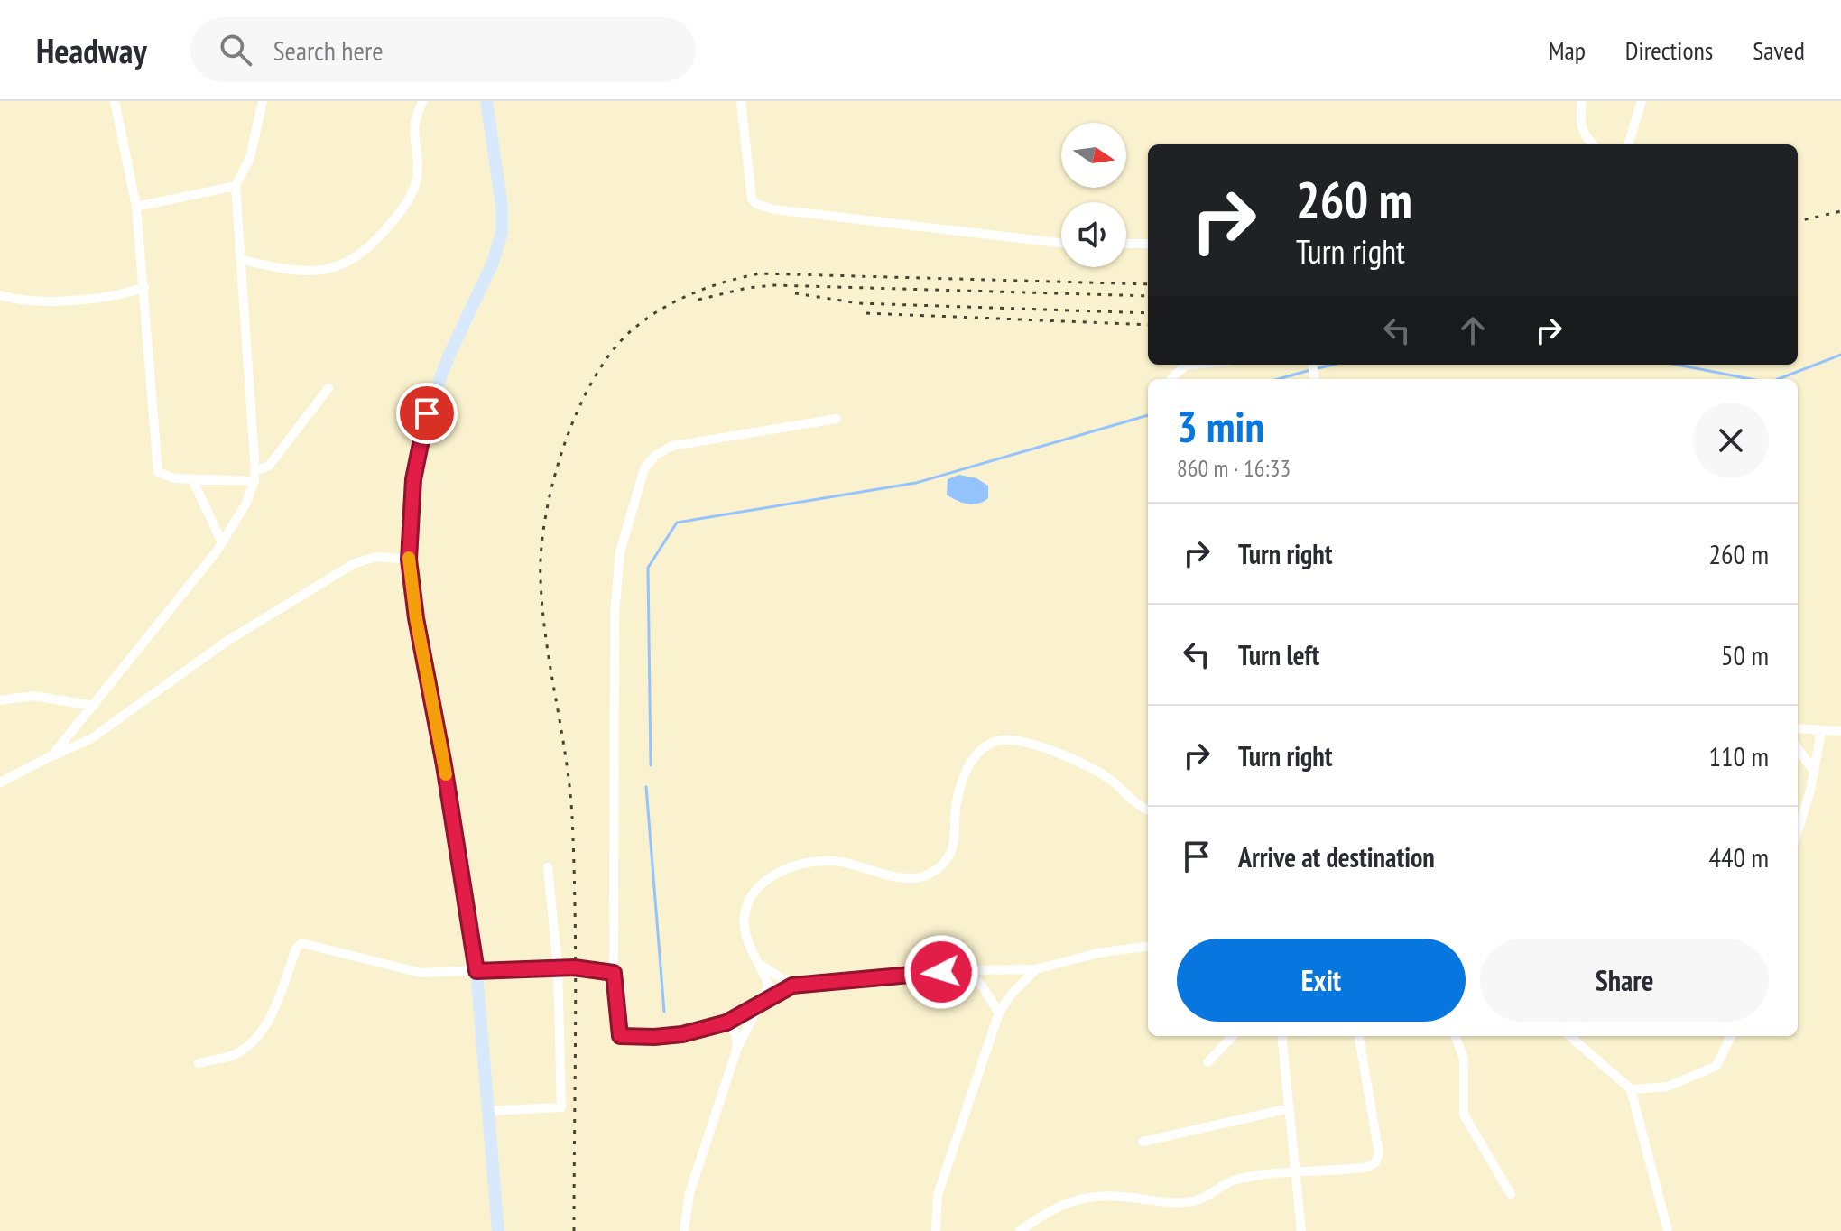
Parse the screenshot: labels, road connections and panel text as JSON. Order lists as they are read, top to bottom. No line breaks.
{"north":"right","page":{"header":"Headway","search":"Search here","nav":["Map","Directions","Saved"],"turn":["260 m","Turn right"],"heading":["3 min","860 m · 16:33"],"list":[{"name":"Turn right","value":"260 m"},{"name":"Turn left","value":"50 m"},{"name":"Turn right","value":"110 m"},{"name":"Arrive at destination","value":"440 m"}],"buttons":["Exit","Share"]}}
